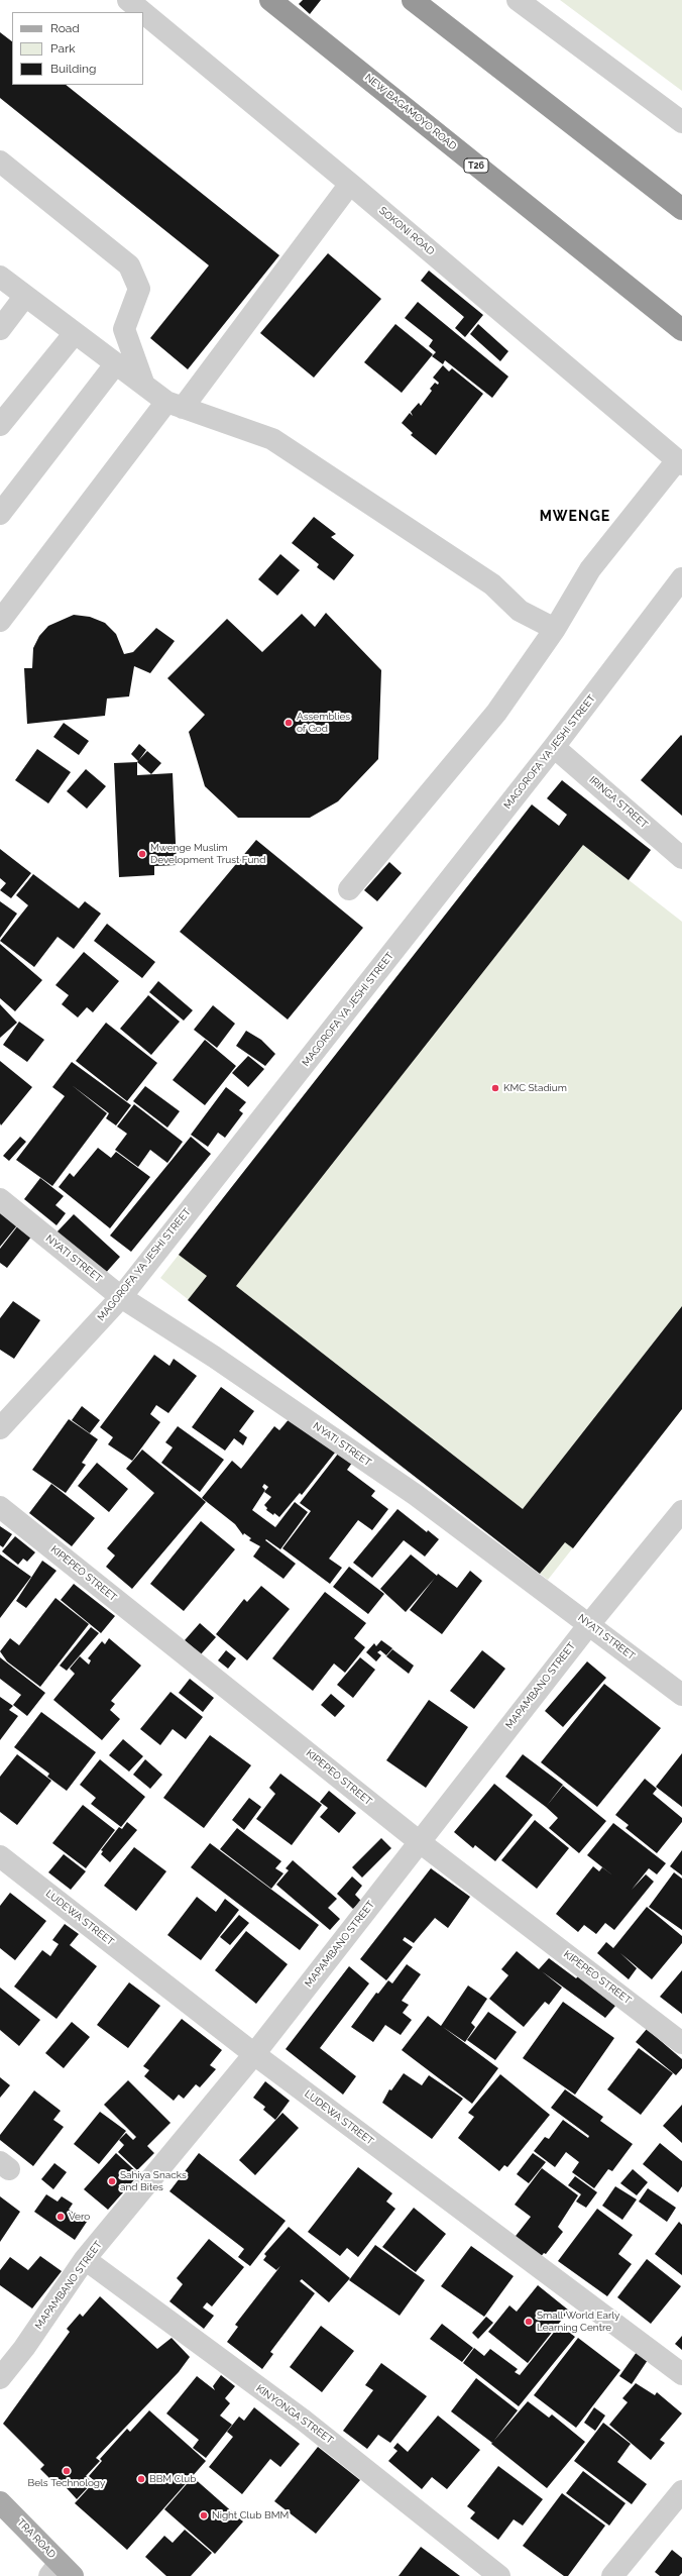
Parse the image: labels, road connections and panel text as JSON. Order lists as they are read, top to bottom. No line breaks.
{"streets":{"highway":["NEW BAGAMOYO ROAD","T26"],"main road":["TRA ROAD"],"street":["SOKONI ROAD","MAGOROFA YA JESHI STREET","IRINGA STREET","NYATI STREET","KIPEPEO STREET","MAPAMBANO STREET","LUDEWA STREET","KINYONGA STREET"]},"crossings":[["MAGOROFA YA JESHI STREET","IRINGA STREET"],["MAGOROFA YA JESHI STREET","NYATI STREET"],["NYATI STREET","MAPAMBANO STREET"],["KIPEPEO STREET","MAPAMBANO STREET"],["MAPAMBANO STREET","LUDEWA STREET"],["MAPAMBANO STREET","KINYONGA STREET"]],"districts":["MWENGE"],"places":["Assemblies of God","Mwenge Muslim Development Trust Fund","KMC Stadium","Sahiya Snacks and Bites","Vero","Small World Early Learning Centre","Bels Technology","BBM Club","Night Club BMM"],"legend":["Road","Park","Building"]}
